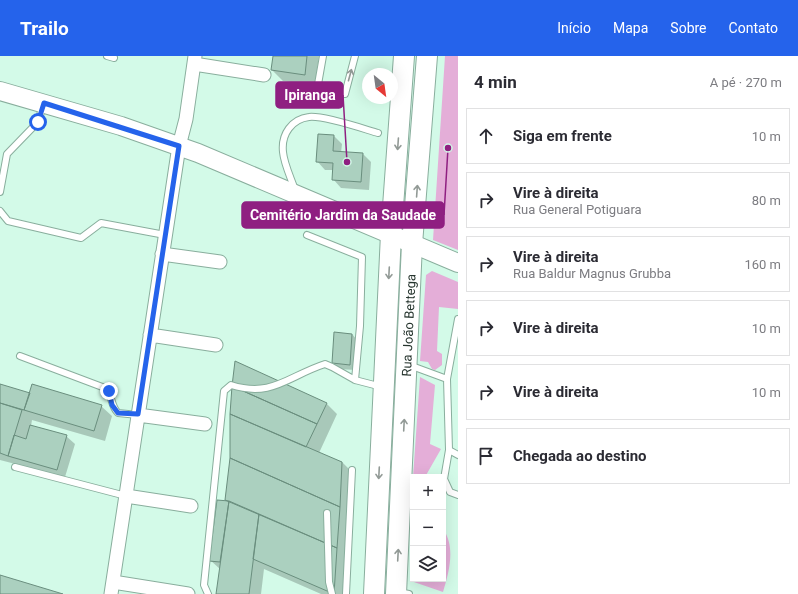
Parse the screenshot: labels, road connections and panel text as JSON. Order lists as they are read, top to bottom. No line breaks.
{"streets":{"main road":["Rua João Bettega"]},"places":["Cemitério Jardim da Saudade","Ipiranga"],"north":"bottom right","page":{"header":"Trailo","nav":["Início","Mapa","Sobre","Contato"],"heading":["4 min","A pé · 270 m"],"list":[["Siga em frente","10 m"],["Vire à direita","Rua General Potiguara","80 m"],["Vire à direita","Rua Baldur Magnus Grubba","160 m"],["Vire à direita","10 m"],["Vire à direita","10 m"],"Chegada ao destino"],"map_buttons":["+","−"]}}
